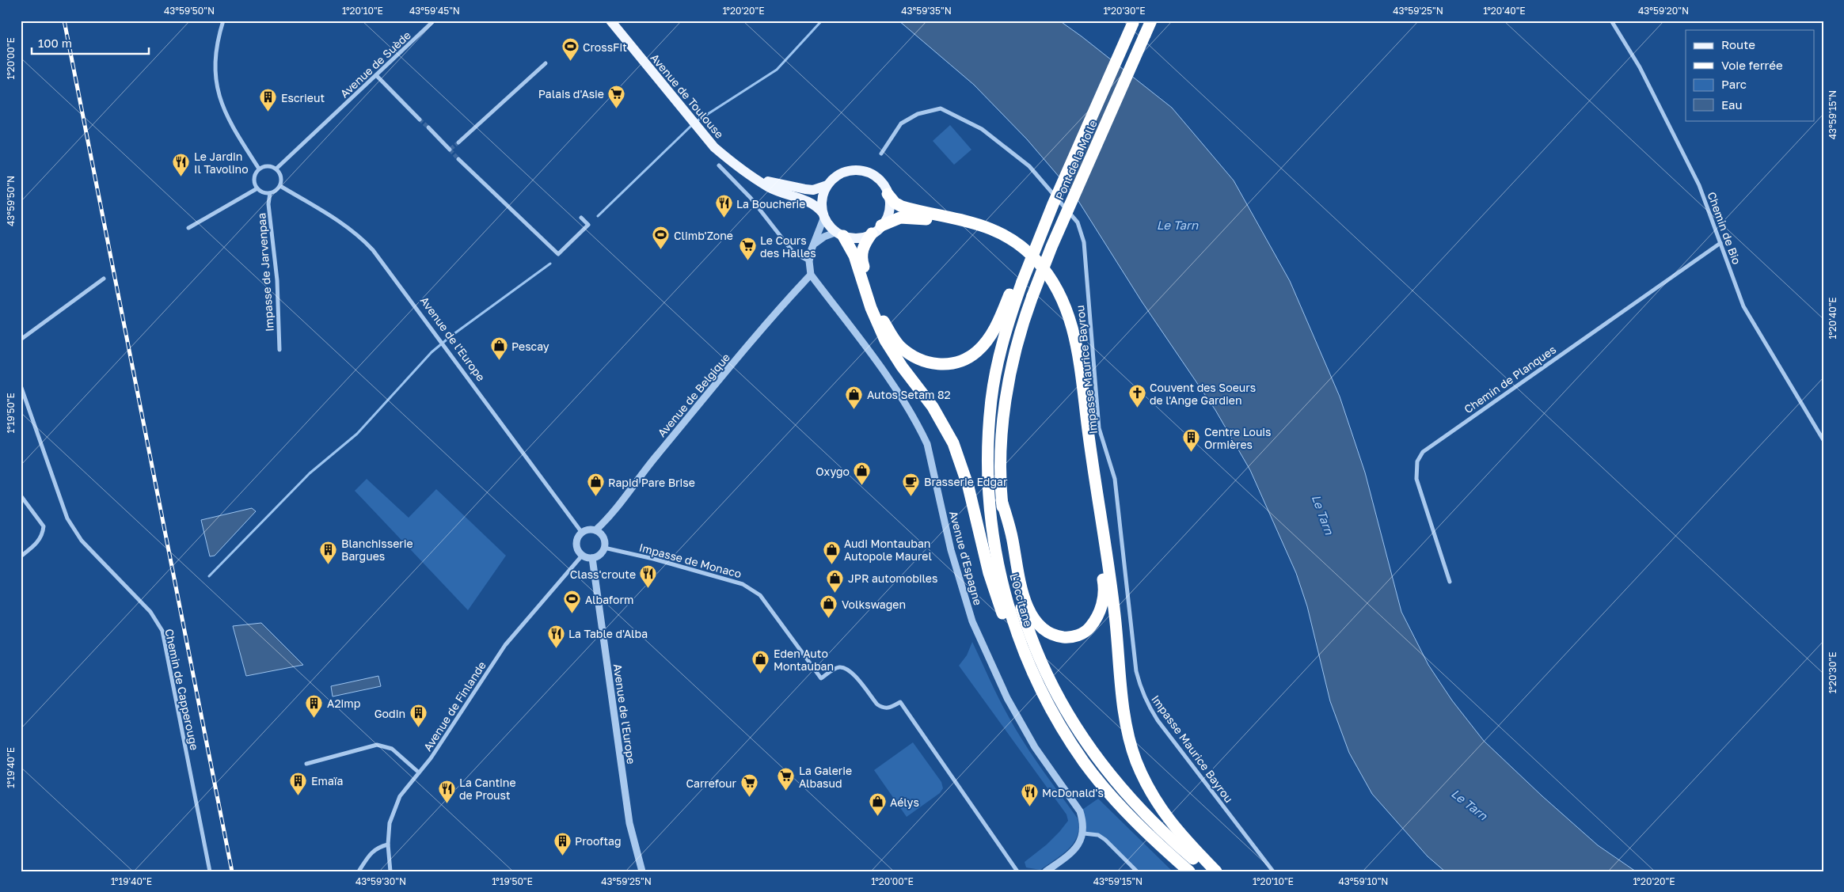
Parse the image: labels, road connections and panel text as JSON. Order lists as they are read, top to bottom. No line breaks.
{"streets":{"highway":["Pont de la Molle","L'Occitane"],"main road":["Avenue de Toulouse"],"street":["Avenue de Suède","Chemin de Bio","Impasse de Jarvenpaa","Avenue de l'Europe","Impasse Maurice Bayrou","Chemin de Planques","Avenue de Belgique","Avenue d'Espagne","Impasse de Monaco","Chemin de Capperouge","Avenue de Finlande"]},"crossings":[["Avenue de Suède","Impasse de Jarvenpaa"],["Avenue de Suède","Avenue de l'Europe"],["Pont de la Molle","L'Occitane"],["Chemin de Bio","Chemin de Planques"],["Impasse de Jarvenpaa","Avenue de l'Europe"],["Avenue de l'Europe","Avenue de Belgique"],["Avenue de l'Europe","Impasse de Monaco"],["Avenue de l'Europe","Avenue de Finlande"],["Avenue de Belgique","Avenue d'Espagne"],["Avenue de Belgique","Impasse de Monaco"],["Avenue de Belgique","Avenue de Finlande"],["Impasse de Monaco","Avenue de Finlande"]],"water":["Le Tarn"],"places":{"sports":["CrossFit","Climb'Zone","Albaform"],"supermarket":["Palais d'Asie","Le Cours des Halles","La Galerie Albasud","Carrefour"],"building":["Escrieut","Centre Louis Ormières","Blanchisserie Bargues","A2imp","Godin","Emaïa","Prooftag"],"restaurant":["Le Jardin Il Tavolino","La Boucherie","Class'croute","La Table d'Alba","La Cantine de Proust","McDonald's"],"shop":["Pescay","Autos Setam 82","Oxygo","Rapid Pare Brise","Audi Montauban Autopole Maurel","JPR automobiles","Volkswagen","Eden Auto Montauban","Aélys"],"church":["Couvent des Soeurs de l'Ange Gardien"],"cafe":["Brasserie Edgar"]},"legend":["Route","Voie ferrée","Parc","Eau"],"scale_bar":"100 m","coordinates":["43°59'50\"N","1°20'10\"E","43°59'45\"N","1°20'20\"E","43°59'35\"N","1°20'30\"E","43°59'25\"N","1°20'40\"E","43°59'20\"N","1°20'00\"E","43°59'15\"N","1°19'50\"E","1°19'40\"E","43°59'30\"N","43°59'10\"N"]}
